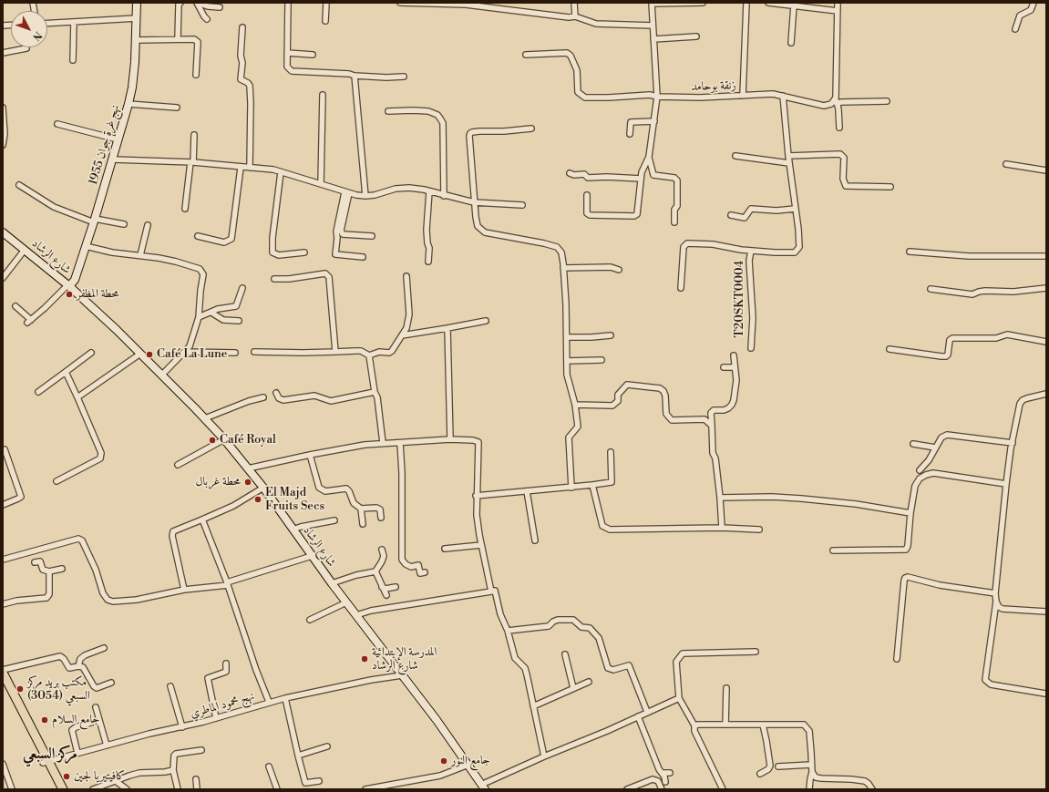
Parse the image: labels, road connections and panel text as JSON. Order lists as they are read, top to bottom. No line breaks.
{"streets":{"street":["زنقة بوحامد","نهج غرة جوان 1955","شارع الرشاد","T20SKT0004","نهج محمود الماطري"]},"crossings":[["نهج غرة جوان 1955","شارع الرشاد"],["شارع الرشاد","نهج محمود الماطري"]],"districts":["مركز السبعي"],"places":["محطة المظفر","Café La Lune","Café Royal","محطة غربال","El Majd Fruits Secs","المدرسة الإبتدائية شارع الرشاد","مكتب بريد مركز السبعي (3054)","جامع السلام","جامع النور","كافيتيريا لجين"],"north":"bottom right"}
